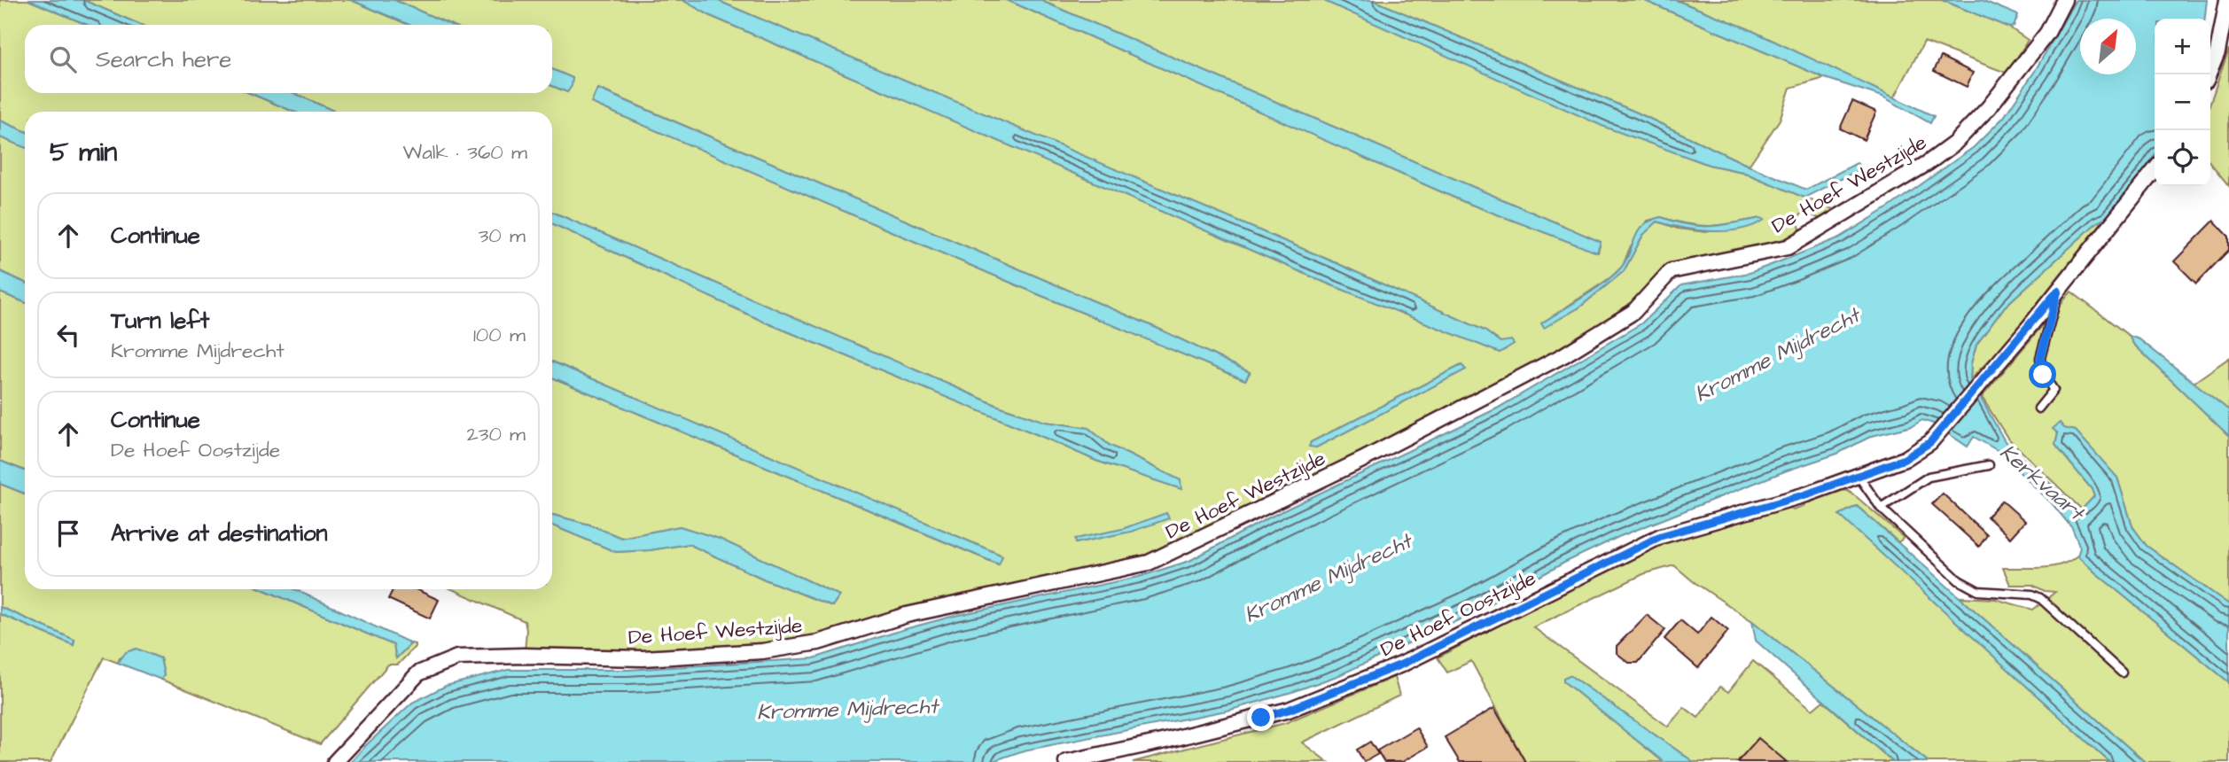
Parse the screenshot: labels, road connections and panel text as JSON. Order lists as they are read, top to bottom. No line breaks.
{"streets":{"street":["De Hoef Westzijde","De Hoef Oostzijde"]},"water":["Kromme Mijdrecht","Kerkvaart"],"north":"top right","page":{"map_buttons":["+","−"],"search":"Search here","heading":["5 min","Walk · 360 m"],"list":[["Continue","30 m"],["Turn left","Kromme Mijdrecht","100 m"],["Continue","De Hoef Oostzijde","230 m"],"Arrive at destination"]}}
